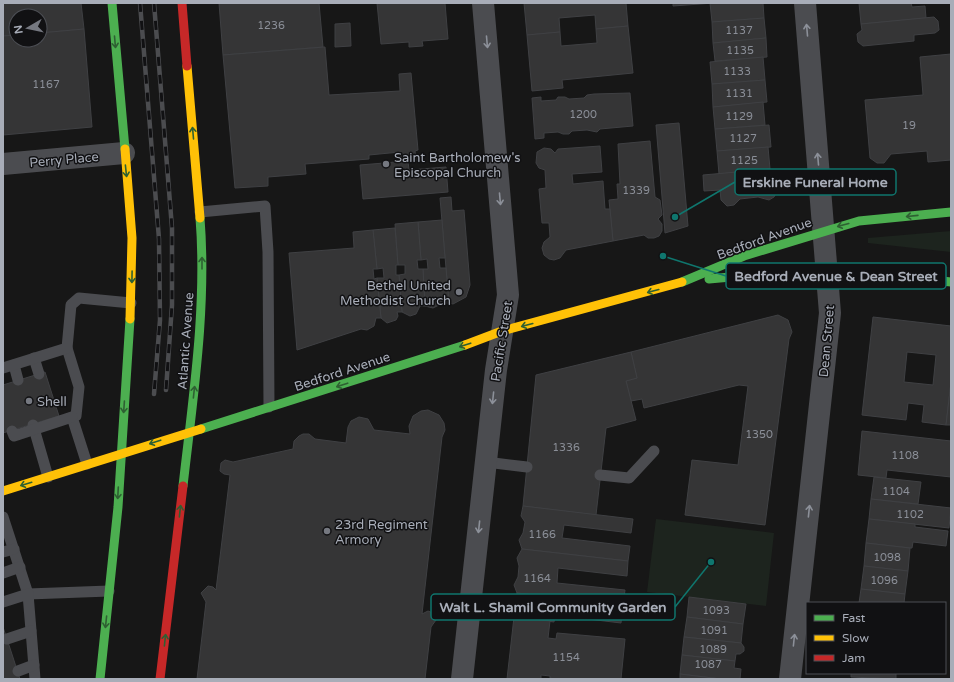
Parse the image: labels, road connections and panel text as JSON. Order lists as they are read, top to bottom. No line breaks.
{"streets":{"main road":["Bedford Avenue","Atlantic Avenue"],"street":["Perry Place","Pacific Street","Dean Street"]},"crossings":[["Bedford Avenue","Atlantic Avenue"],["Bedford Avenue","Pacific Street"],["Bedford Avenue","Dean Street"]],"one_way":["Bedford Avenue","Pacific Street","Dean Street"],"places":["Saint Bartholomew's Episcopal Church","Erskine Funeral Home","Bedford Avenue & Dean Street","Bethel United Methodist Church","Shell","23rd Regiment Armory","Walt L. Shamil Community Garden"],"house_numbers":["1236","1137","1135","1133","1167","1131","1200","1129","19","1127","1125","1339","1350","1336","1108","1104","1102","1166","1098","1164","1096","1093","1091","1089","1154","1087"],"legend":["Fast","Slow","Jam"],"north":"left"}
